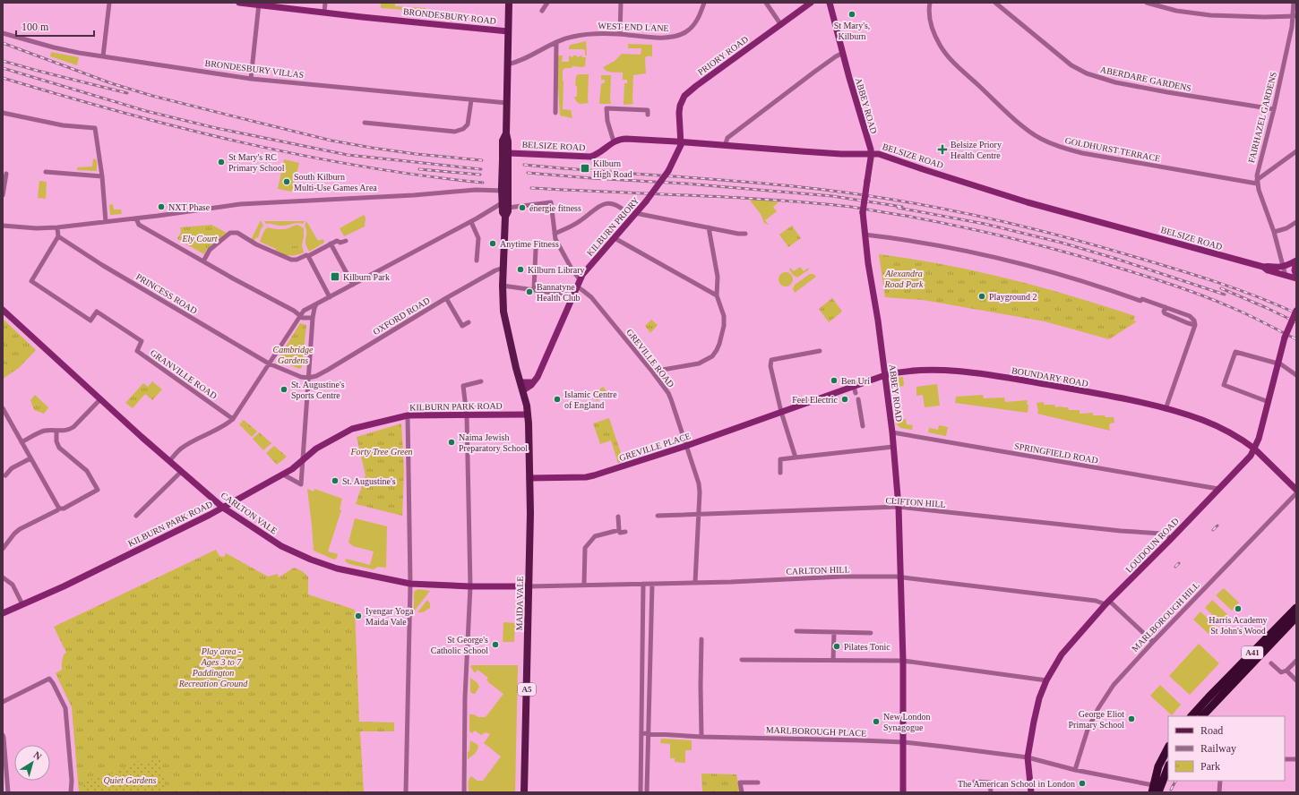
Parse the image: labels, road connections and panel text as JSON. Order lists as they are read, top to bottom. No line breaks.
{"streets":{"highway":["A41"],"main road":["BRONDESBURY ROAD","PRIORY ROAD","ABBEY ROAD","BELSIZE ROAD","KILBURN PRIORY","BOUNDARY ROAD","KILBURN PARK ROAD","GREVILLE PLACE","CARLTON VALE","LOUDOUN ROAD","MAIDA VALE","A5"],"street":["WEST END LANE","BRONDESBURY VILLAS","ABERDARE GARDENS","FAIRHAZEL GARDENS","GOLDHURST TERRACE","PRINCESS ROAD","OXFORD ROAD","GREVILLE ROAD","GRANVILLE ROAD","SPRINGFIELD ROAD","CLIFTON HILL","CARLTON HILL","MARLBOROUGH HILL","MARLBOROUGH PLACE"]},"crossings":[["PRIORY ROAD","BELSIZE ROAD"],["PRIORY ROAD","KILBURN PRIORY"],["ABERDARE GARDENS","FAIRHAZEL GARDENS"],["ABBEY ROAD","BELSIZE ROAD"],["ABBEY ROAD","BOUNDARY ROAD"],["ABBEY ROAD","SPRINGFIELD ROAD"],["ABBEY ROAD","CLIFTON HILL"],["ABBEY ROAD","CARLTON HILL"],["ABBEY ROAD","MARLBOROUGH PLACE"],["FAIRHAZEL GARDENS","BELSIZE ROAD"],["FAIRHAZEL GARDENS","GOLDHURST TERRACE"],["BELSIZE ROAD","KILBURN PRIORY"],["KILBURN PRIORY","GREVILLE ROAD"],["KILBURN PRIORY","A5"],["PRINCESS ROAD","GRANVILLE ROAD"],["OXFORD ROAD","A5"],["GREVILLE ROAD","GREVILLE PLACE"],["GREVILLE ROAD","CLIFTON HILL"],["GREVILLE ROAD","CARLTON HILL"],["BOUNDARY ROAD","GREVILLE PLACE"],["BOUNDARY ROAD","LOUDOUN ROAD"],["KILBURN PARK ROAD","CARLTON VALE"],["KILBURN PARK ROAD","MAIDA VALE"],["KILBURN PARK ROAD","A5"],["GREVILLE PLACE","MAIDA VALE"],["SPRINGFIELD ROAD","LOUDOUN ROAD"],["CLIFTON HILL","LOUDOUN ROAD"],["CARLTON VALE","CARLTON HILL"],["CARLTON VALE","MAIDA VALE"],["LOUDOUN ROAD","CARLTON HILL"],["LOUDOUN ROAD","MARLBOROUGH PLACE"],["CARLTON HILL","MAIDA VALE"],["CARLTON HILL","MARLBOROUGH HILL"],["MAIDA VALE","A5"],["MARLBOROUGH HILL","MARLBOROUGH PLACE"]],"parks":["Ely Court","Alexandra Road Park","Cambridge Gardens","Forty Tree Green","Play area - Ages 3 to 7","Paddington Recreation Ground","Quiet Gardens"],"places":{"other":["St Mary's, Kilburn","St Mary's RC Primary School","South Kilburn Multi-Use Games Area","NXT Phase","énergie fitness","Anytime Fitness","Kilburn Library","Bannatyne Health Club","Playground 2","Ben Uri","St. Augustine's Sports Centre","Islamic Centre of England","Feel Electric","Naima Jewish Preparatory School","St. Augustine's","Harris Academy St John's Wood","Iyengar Yoga Maida Vale","St George's Catholic School","Pilates Tonic","George Eliot Primary School","New London Synagogue","The American School in London"],"health":["Belsize Priory Health Centre"],"transit":["Kilburn High Road","Kilburn Park"]},"legend":["Road","Railway","Park"],"scale_bar":"100 m","north":"top right"}
